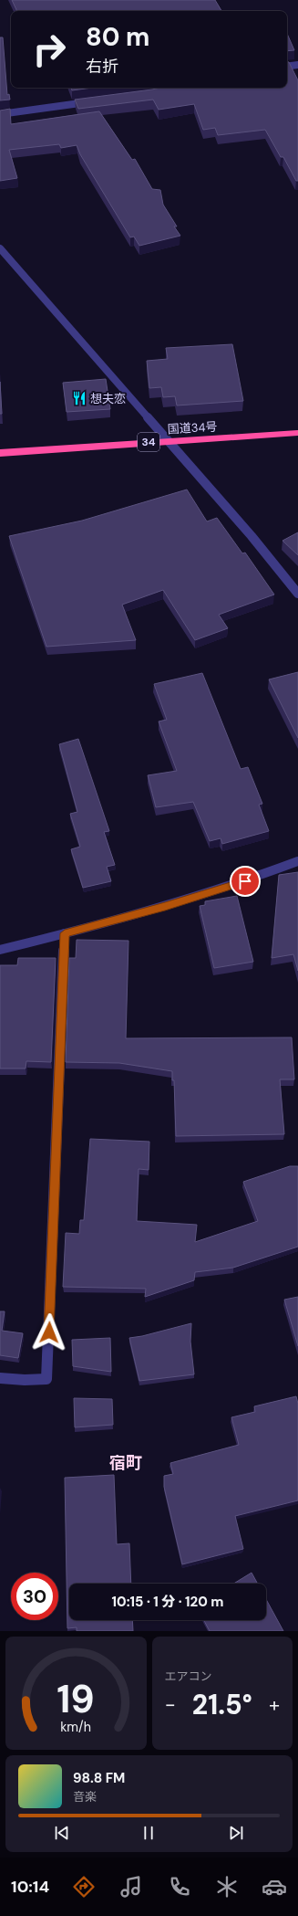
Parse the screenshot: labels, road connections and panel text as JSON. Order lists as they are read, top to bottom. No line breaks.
{"streets":{"highway":["国道34号","34"]},"districts":["宿町"],"places":{"restaurant":["想夫恋"]},"page":{"turn":["80 m","右折"],"limit":"30","trip":"10:15 · 1 分 · 120 m","tile":"エアコン","heat":["−","21.5°","+"],"song":["98.8 FM","音楽"],"tabs":"10:14","gauge":["19","km/h"]}}
